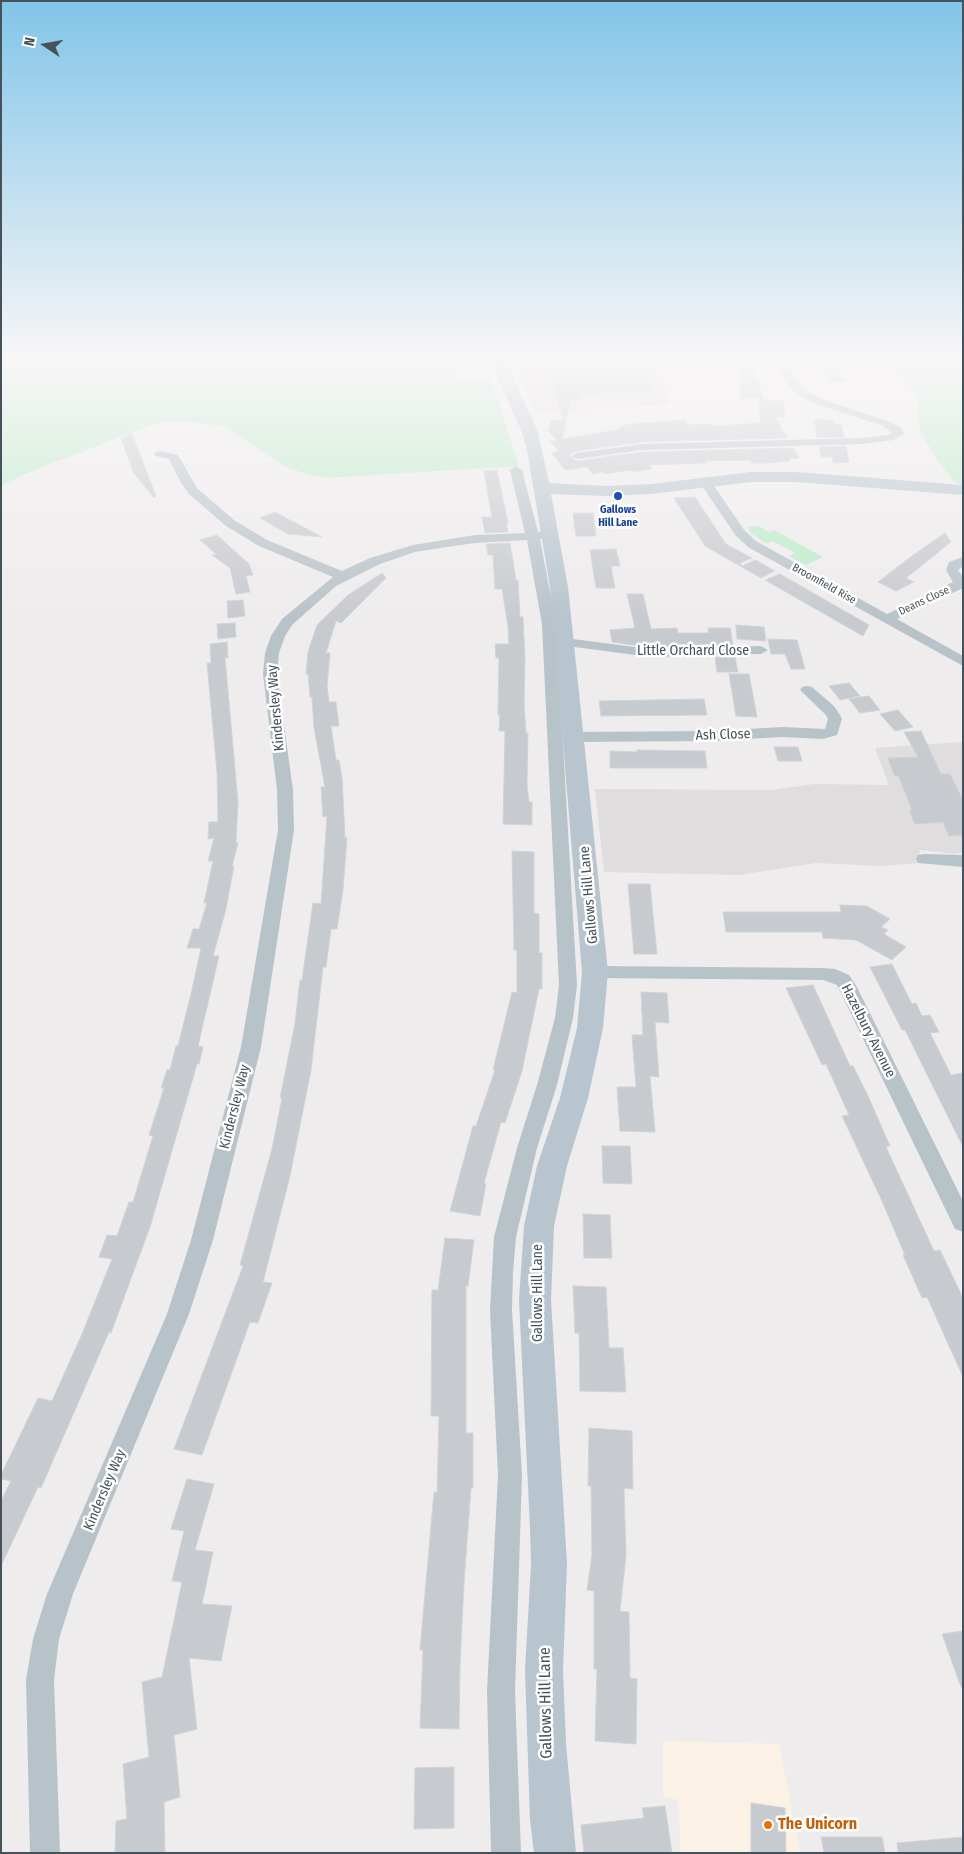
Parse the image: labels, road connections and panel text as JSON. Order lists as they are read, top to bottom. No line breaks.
{"streets":{"street":["Broomfield Rise","Deans Close","Little Orchard Close","Kindersley Way","Ash Close","Gallows Hill Lane","Hazelbury Avenue"]},"crossings":[["Broomfield Rise","Deans Close"],["Little Orchard Close","Gallows Hill Lane"],["Kindersley Way","Gallows Hill Lane"],["Ash Close","Gallows Hill Lane"],["Gallows Hill Lane","Hazelbury Avenue"]],"places":["Gallows Hill Lane","The Unicorn"],"north":"left"}
